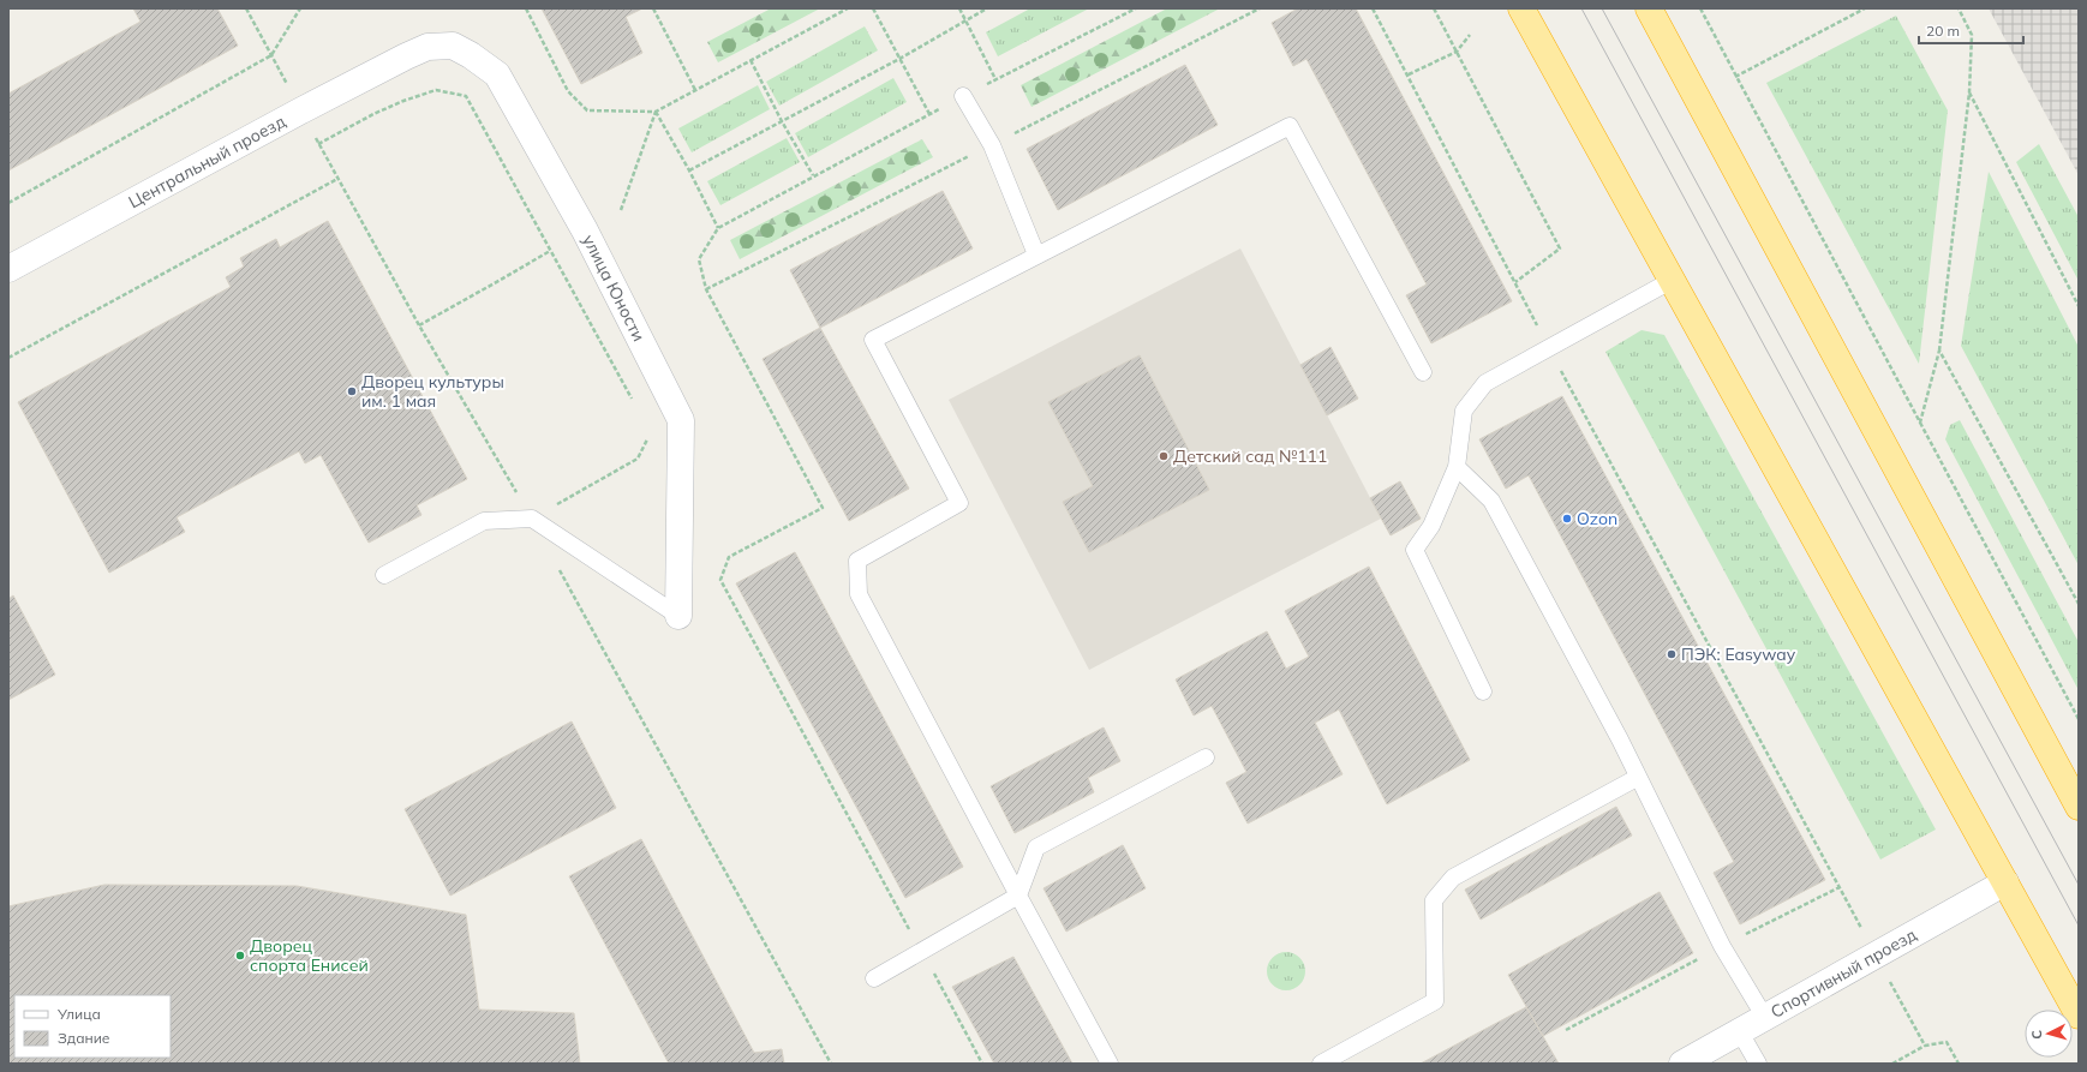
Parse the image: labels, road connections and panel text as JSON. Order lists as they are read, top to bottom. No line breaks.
{"streets":{"street":["Центральный проезд","улица Юности","Спортивный проезд"]},"crossings":[["Центральный проезд","улица Юности"]],"places":["Дворец культуры им. 1 мая","Детский сад №111","Ozon","ПЭК: Easyway","Дворец спорта Енисей"],"legend":["Улица","Здание"],"scale_bar":"20 m","north":"left"}
